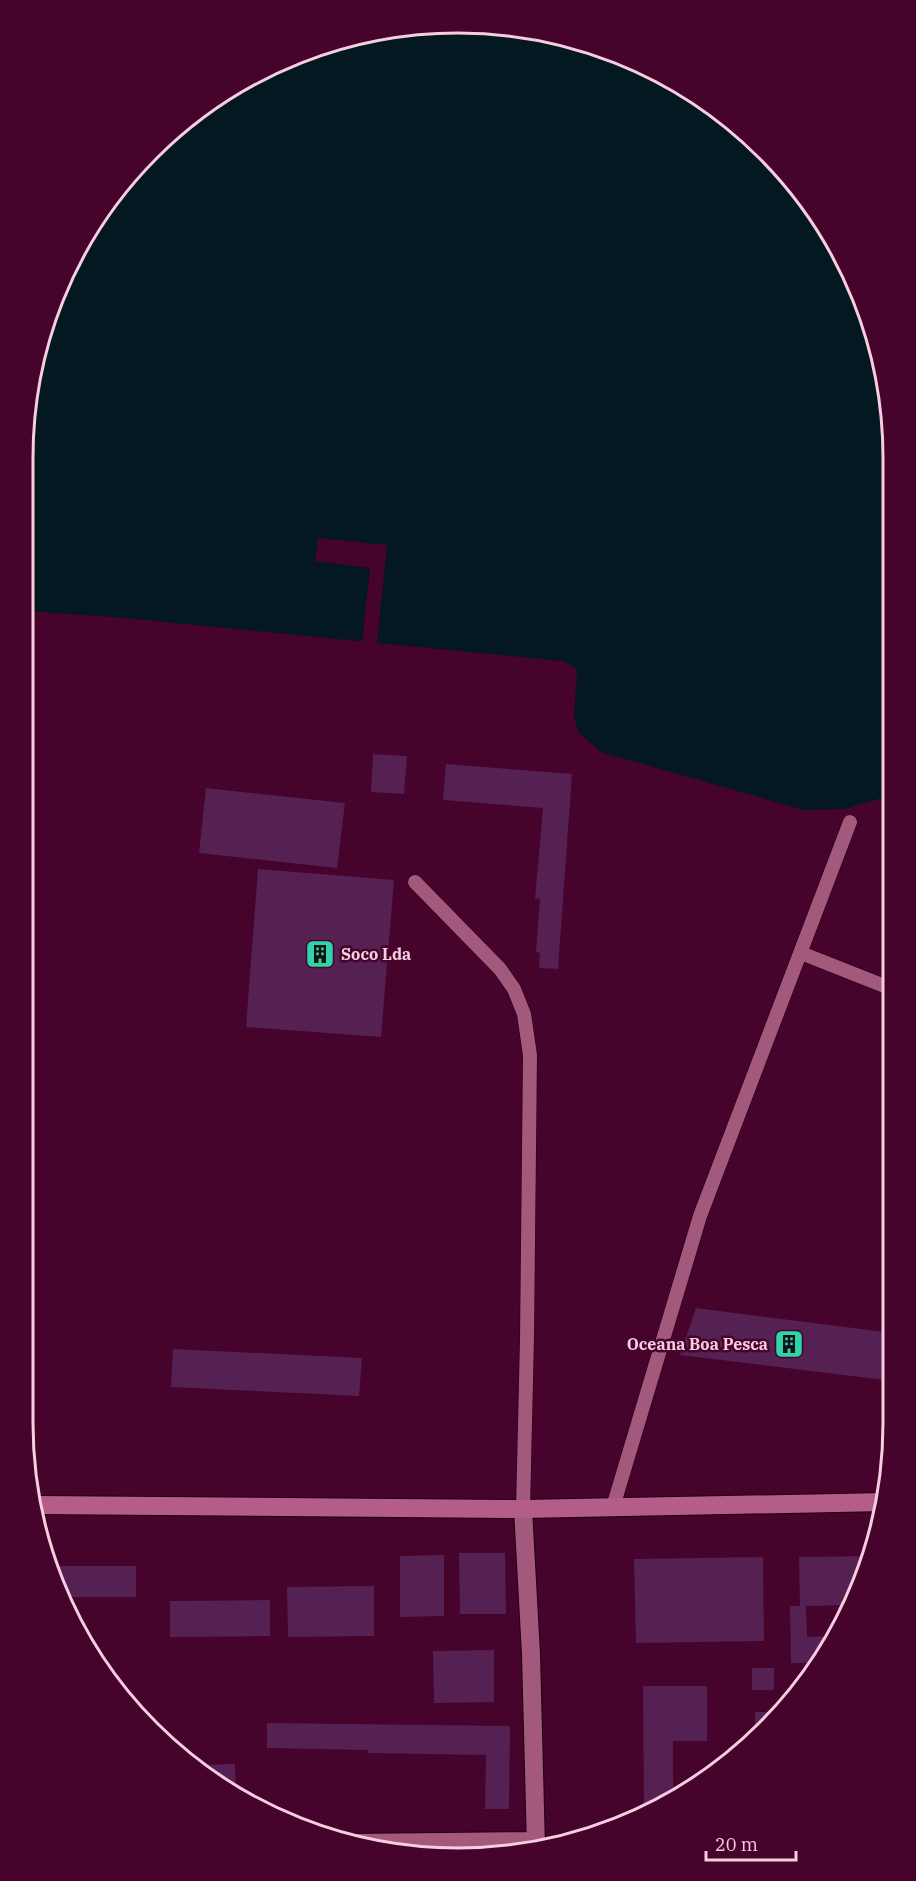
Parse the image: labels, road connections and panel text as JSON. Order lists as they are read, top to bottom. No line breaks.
{"places":{"building":["Soco Lda","Oceana Boa Pesca"]},"scale_bar":"20 m"}
